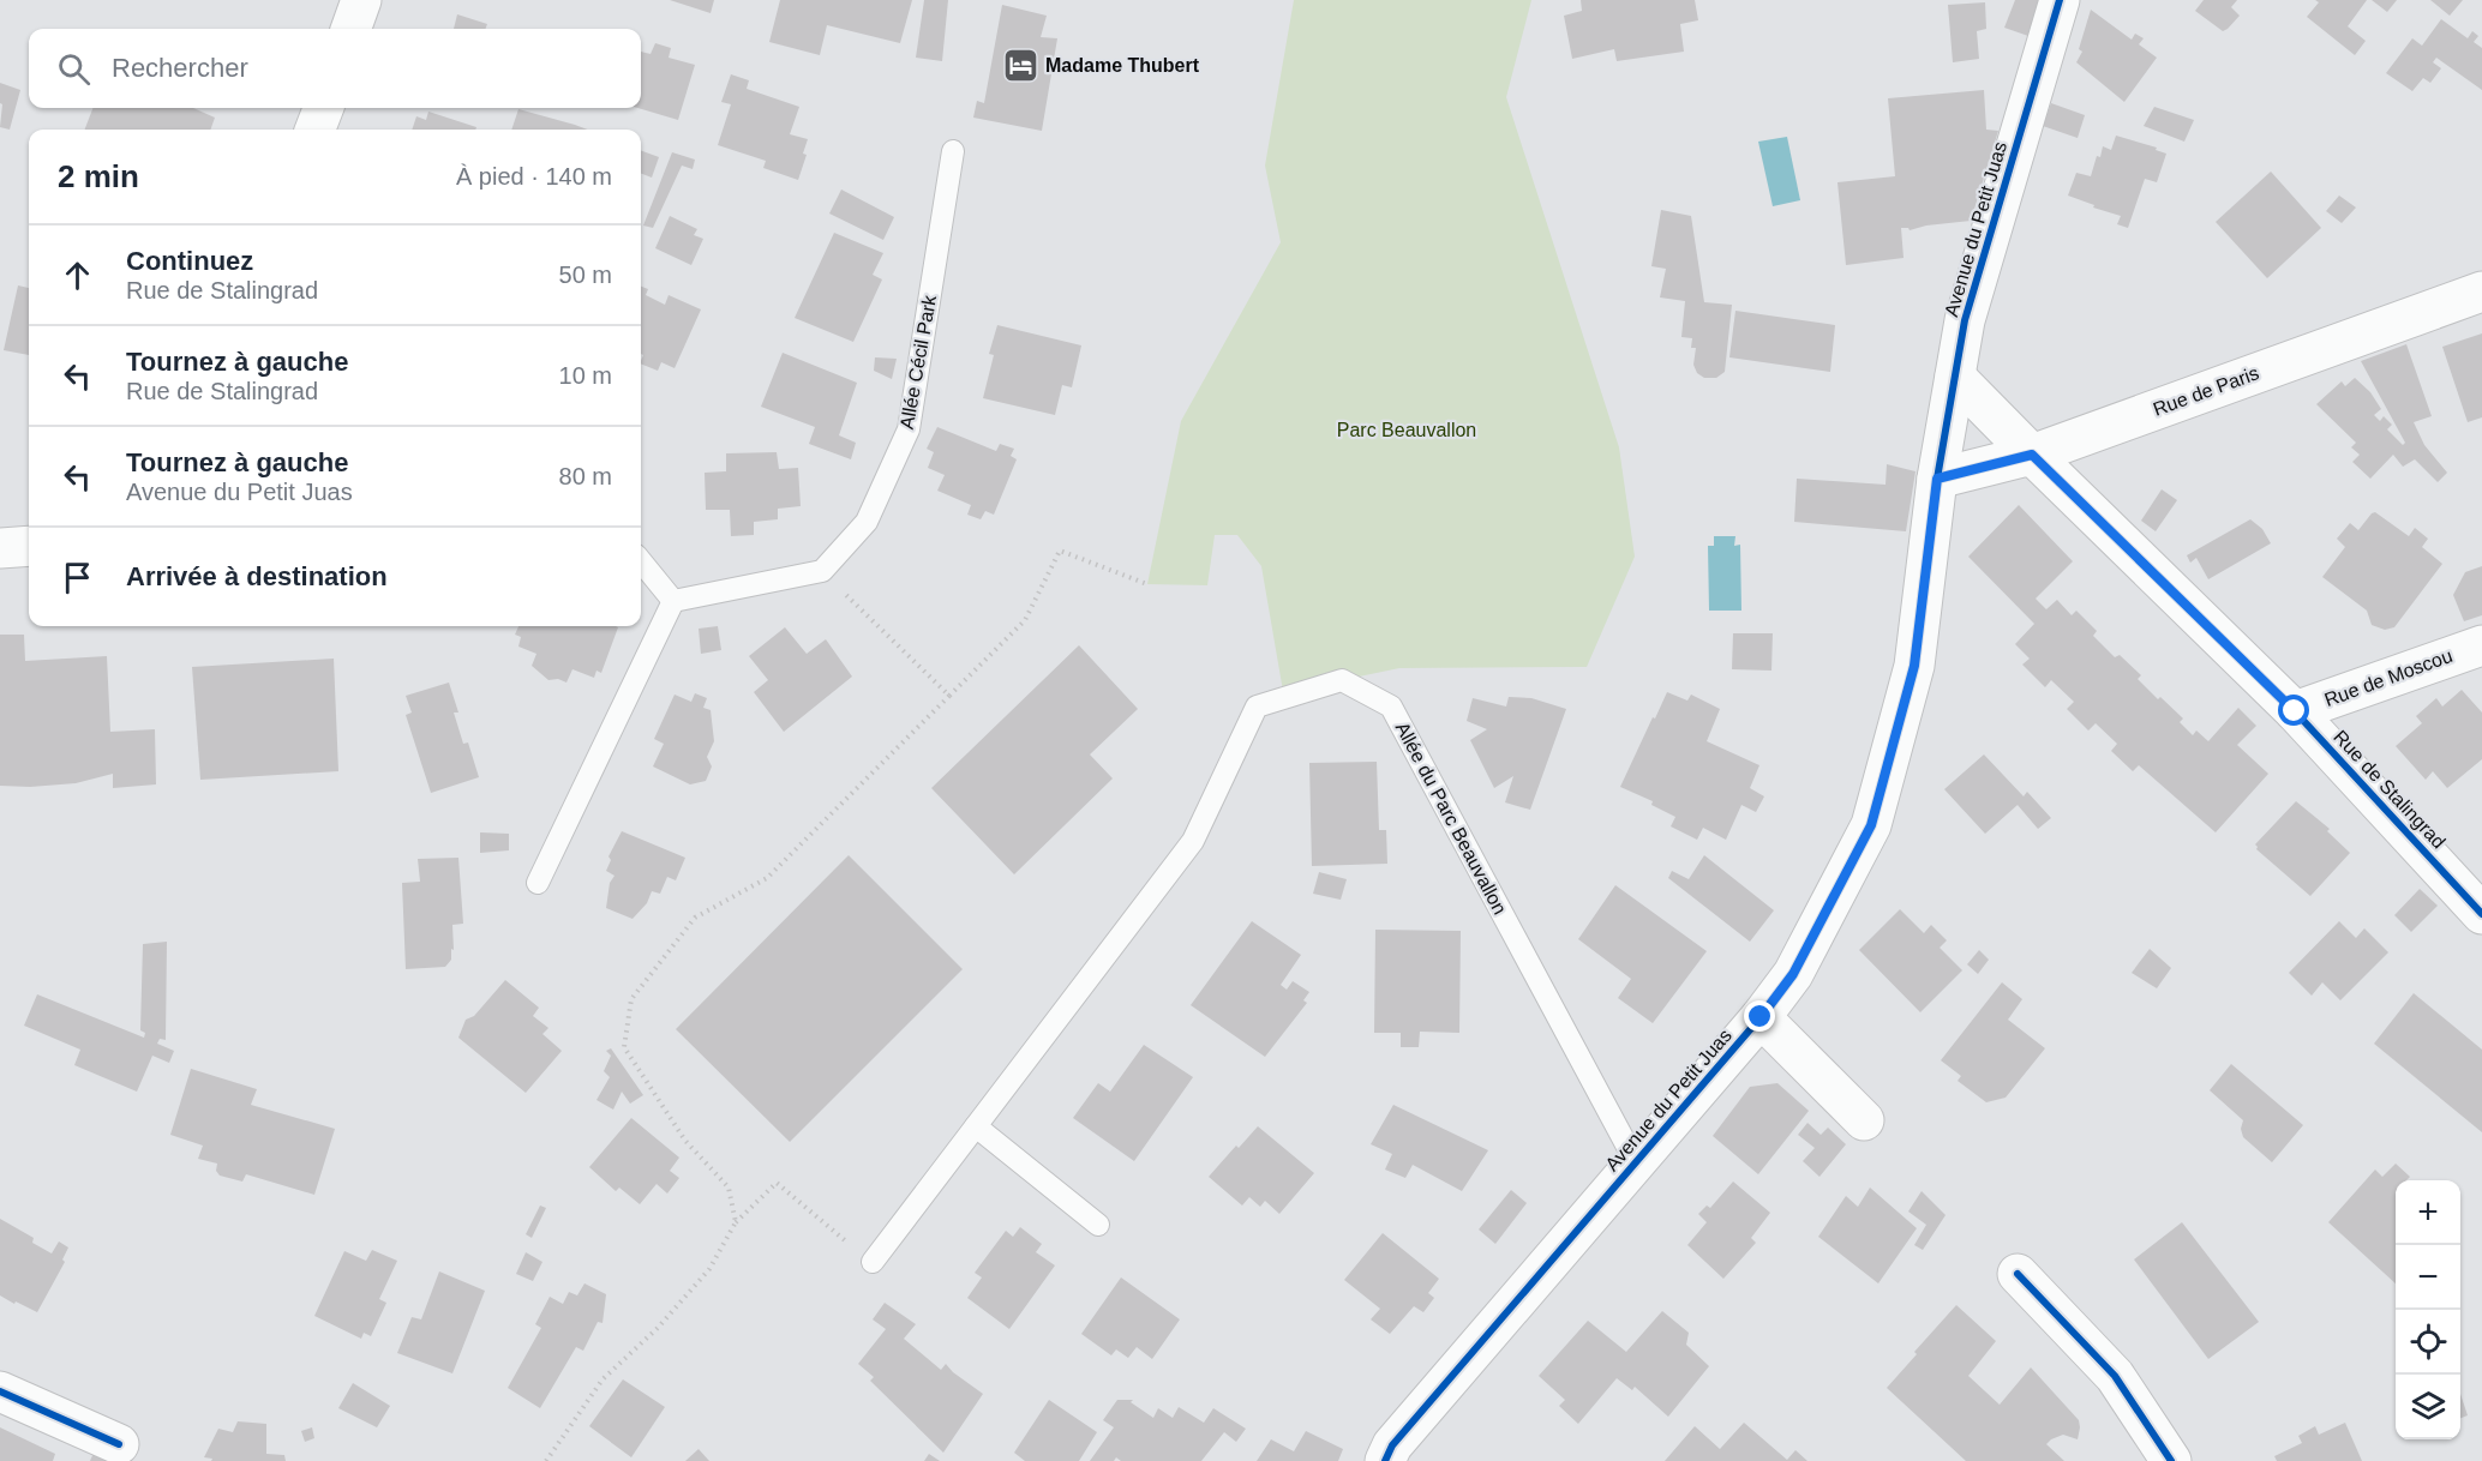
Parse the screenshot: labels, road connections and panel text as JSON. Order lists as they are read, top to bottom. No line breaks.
{"streets":{"street":["Avenue du Petit Juas","Rue de Paris","Rue de Moscou","Rue de Stalingrad"],"lane":["Allée Cécil Park","Allée du Parc Beauvallon"]},"crossings":[["Avenue du Petit Juas","Allée du Parc Beauvallon"],["Rue de Paris","Rue de Stalingrad"],["Rue de Moscou","Rue de Stalingrad"]],"parks":["Parc Beauvallon"],"places":{"hotel":["Madame Thubert"]},"page":{"search":"Rechercher","heading":["2 min","À pied · 140 m"],"list":[["Continuez","Rue de Stalingrad","50 m"],["Tournez à gauche","Rue de Stalingrad","10 m"],["Tournez à gauche","Avenue du Petit Juas","80 m"],"Arrivée à destination"],"map_buttons":["+","−"]}}
